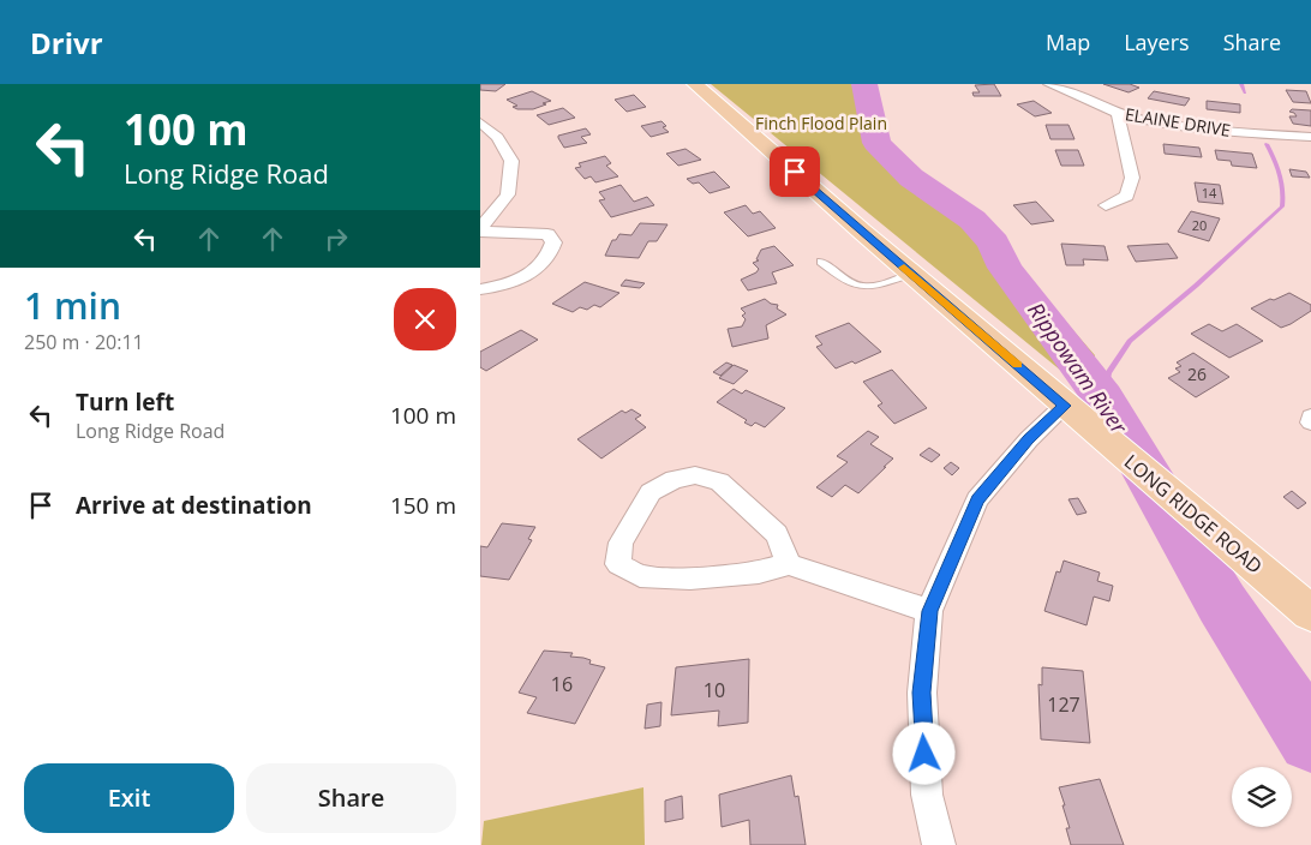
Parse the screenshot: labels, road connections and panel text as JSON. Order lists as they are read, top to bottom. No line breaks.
{"streets":{"main road":["LONG RIDGE ROAD"],"street":["ELAINE DRIVE"]},"water":["Rippowam River"],"parks":["Finch Flood Plain"],"house_numbers":["14","20","26","16","10","127"],"page":{"header":"Drivr","nav":["Map","Layers","Share"],"turn":["100 m","Long Ridge Road"],"heading":["1 min","250 m · 20:11"],"list":[{"name":"Turn left","note":"Long Ridge Road","value":"100 m"},{"name":"Arrive at destination","value":"150 m"}],"buttons":["Exit","Share"]}}
